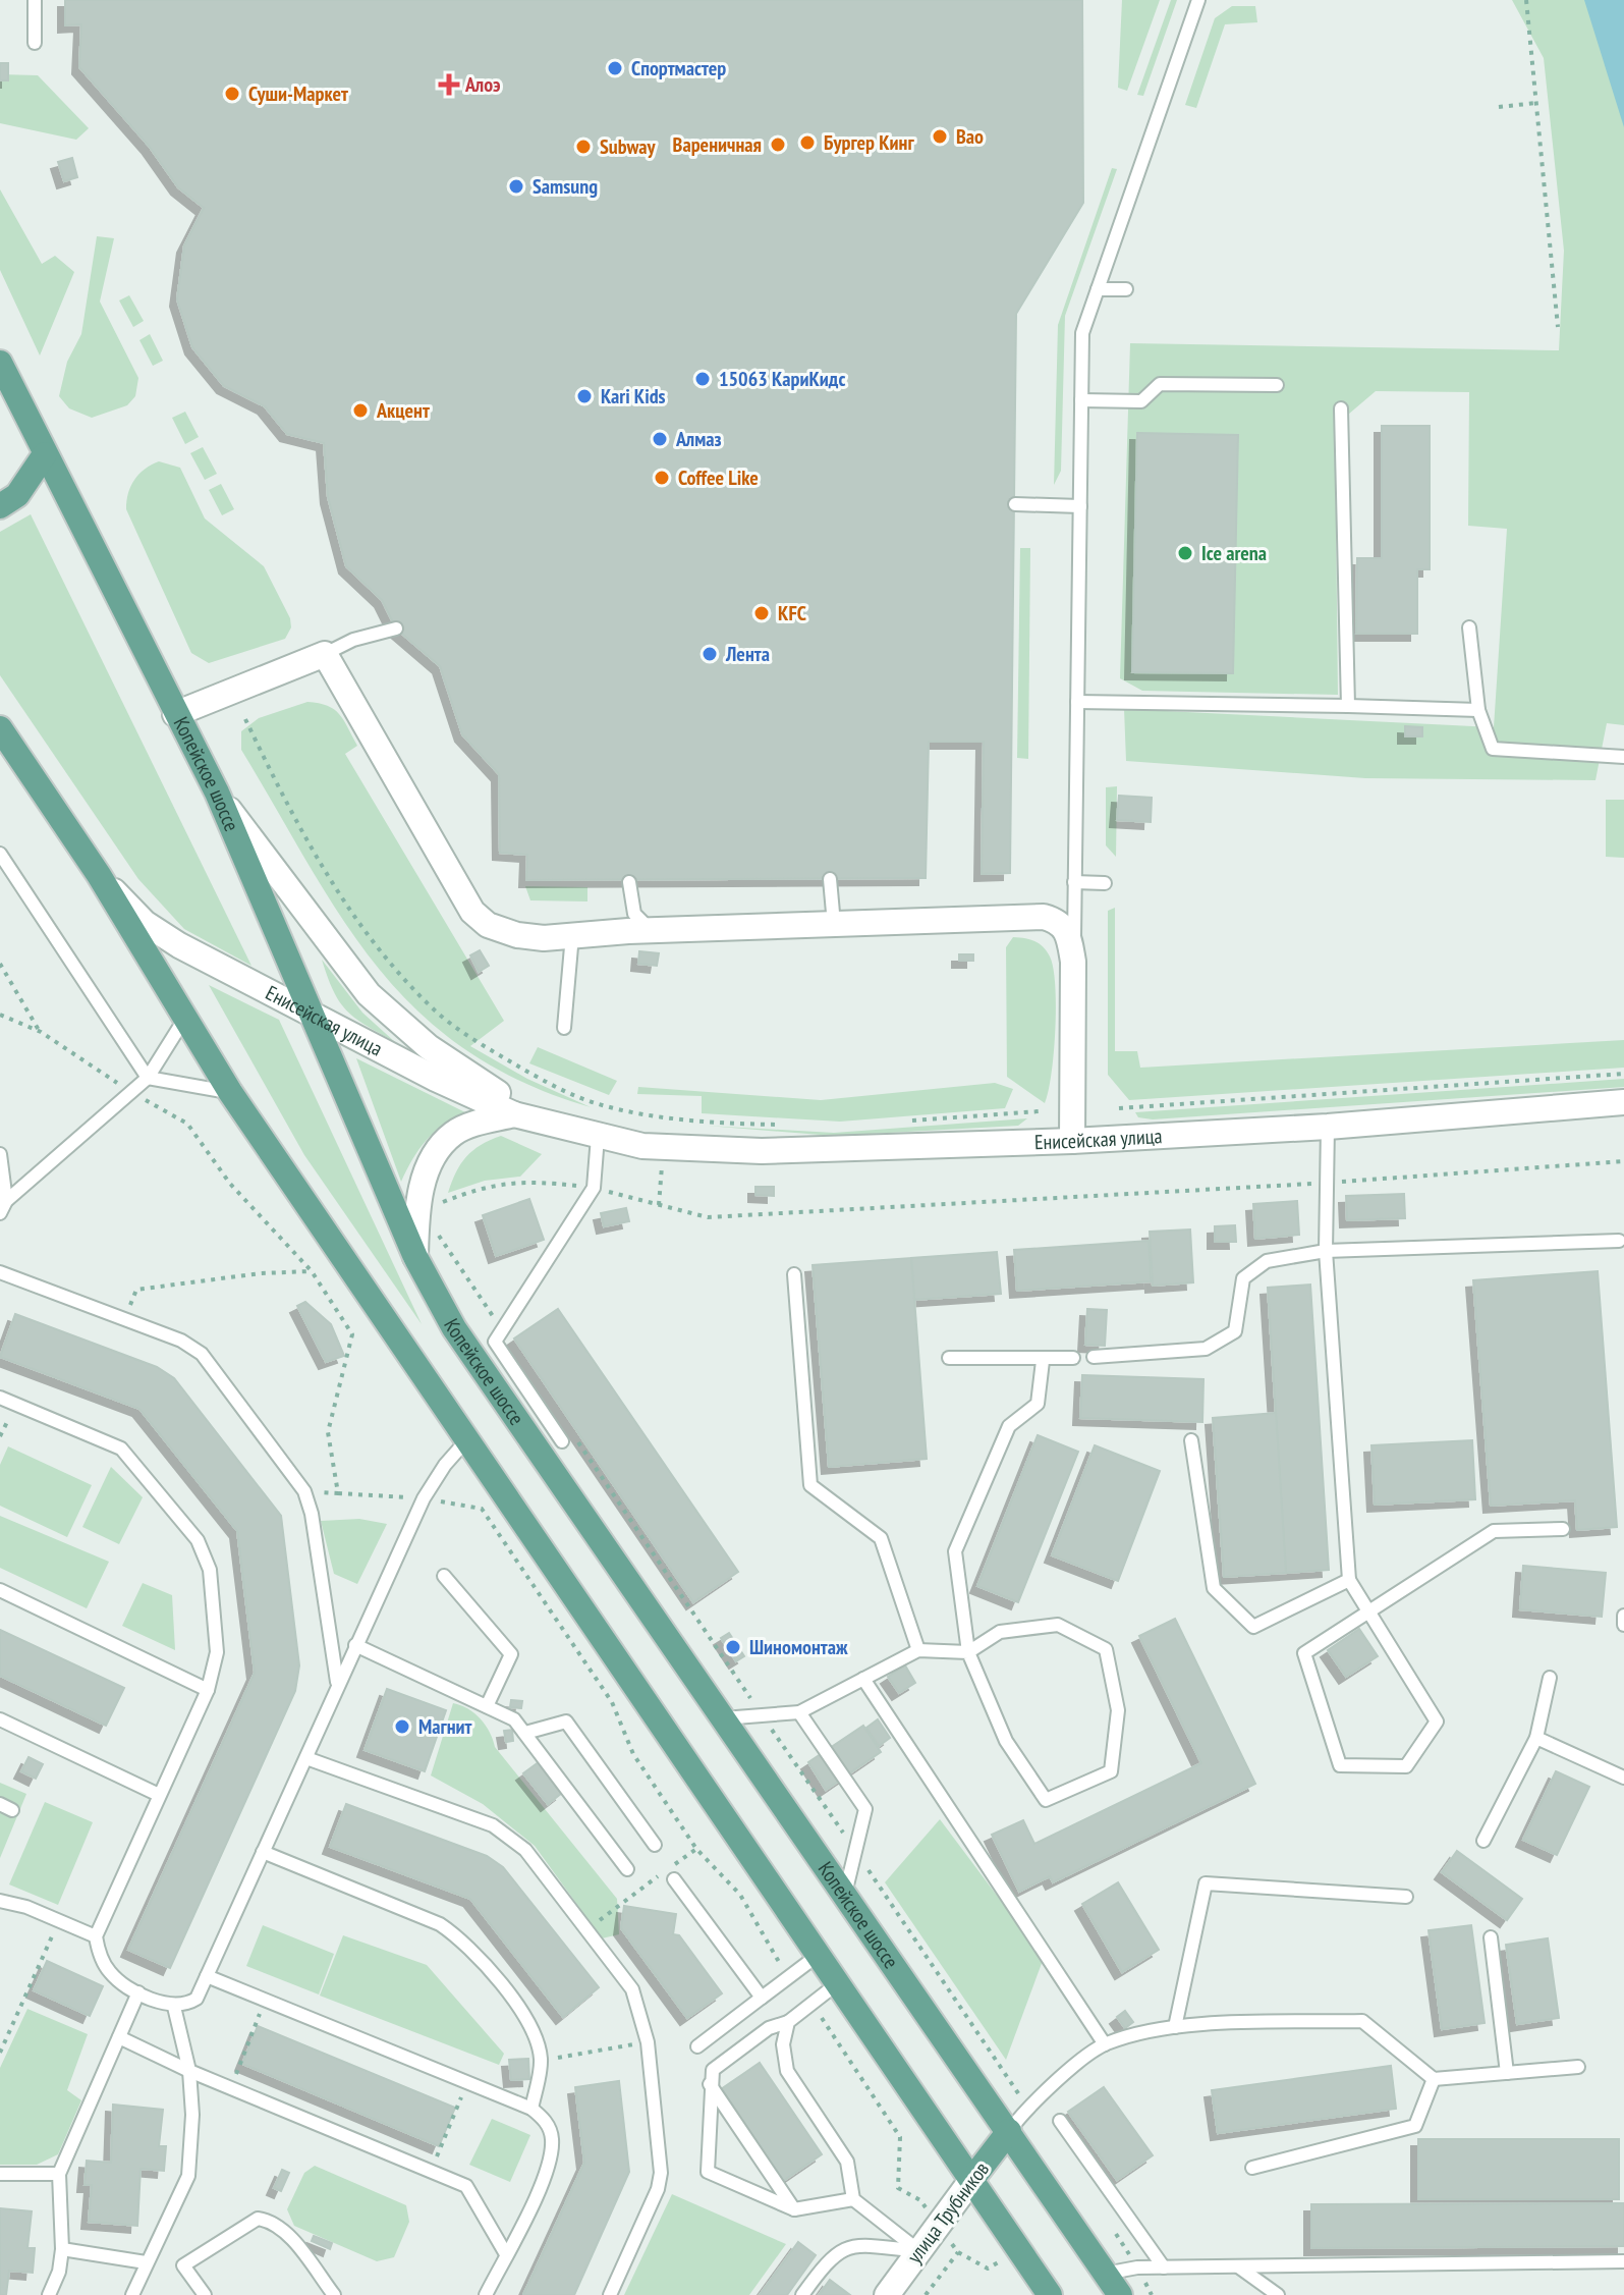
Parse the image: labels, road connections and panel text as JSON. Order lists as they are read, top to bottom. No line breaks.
{"streets":{"main road":["Копейское шоссе","улица Трубников"],"street":["Енисейская улица"]},"crossings":[["Копейское шоссе","Енисейская улица"],["Копейское шоссе","улица Трубников"]],"places":{"other":["Спортмастер","Суши-Маркет","Bao","Бургер Кинг","Вареничная","Subway","Samsung","15063 КариКидс","Kari Kids","Акцент","Алмаз","Coffee Like","Ice arena","KFC","Лента","Шиномонтаж","Магнит"],"health":["Алоэ"]}}
